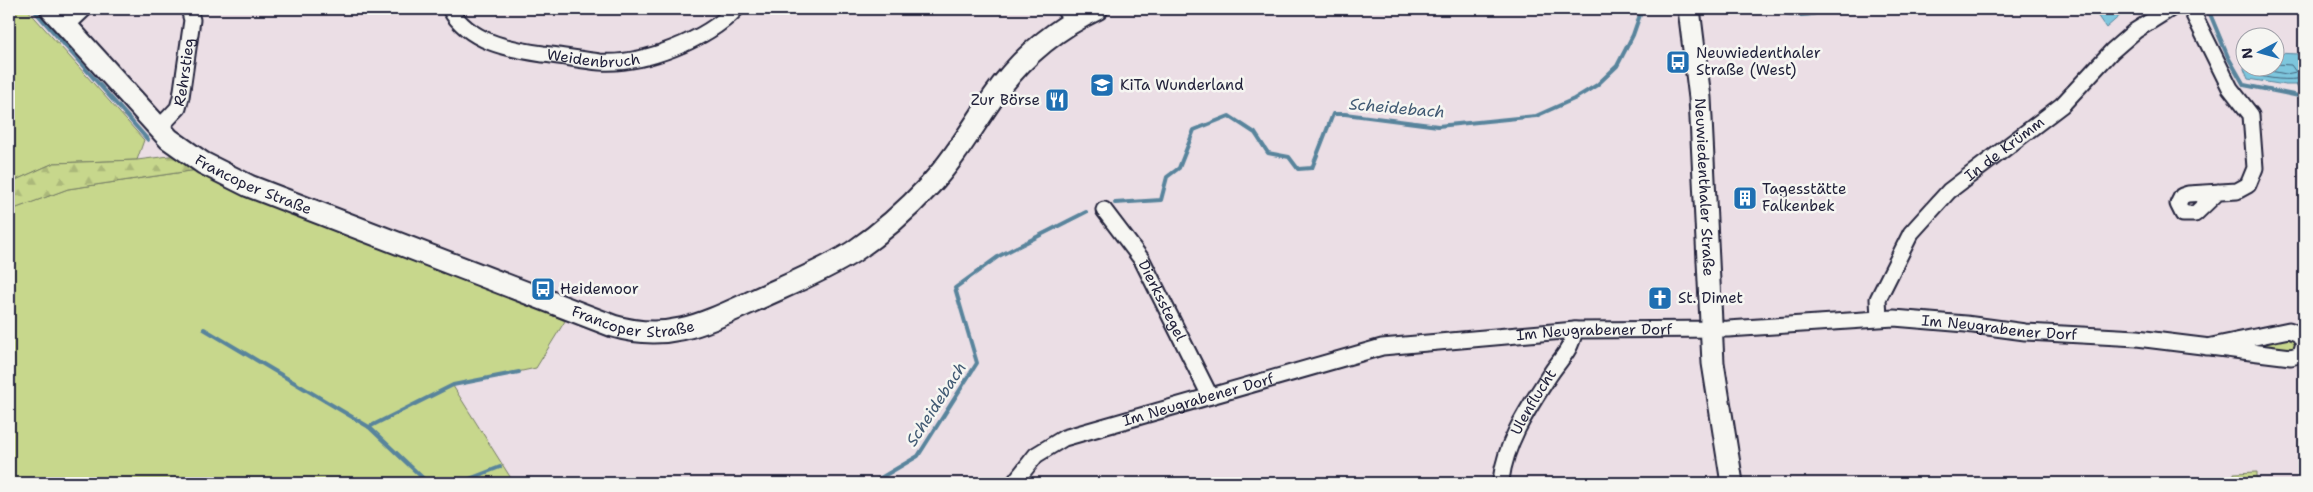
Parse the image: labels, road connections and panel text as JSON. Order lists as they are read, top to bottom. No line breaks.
{"streets":{"main road":["Francoper Straße","Neuwiedenthaler Straße"],"street":["Weidenbruch","Rehrstieg","In de Krümm","Dierksstegel","Im Neugrabener Dorf","Ulenflucht"]},"crossings":[["Rehrstieg","Francoper Straße"],["In de Krümm","Im Neugrabener Dorf"],["Neuwiedenthaler Straße","Im Neugrabener Dorf"],["Dierksstegel","Im Neugrabener Dorf"],["Im Neugrabener Dorf","Ulenflucht"]],"water":["Scheidebach"],"places":{"bus stop":["Neuwiedenthaler Straße (West)","Heidemoor"],"school or university":["KiTa Wunderland"],"restaurant":["Zur Börse"],"building":["Tagesstätte Falkenbek"],"church":["St. Dimet"]},"north":"left"}
